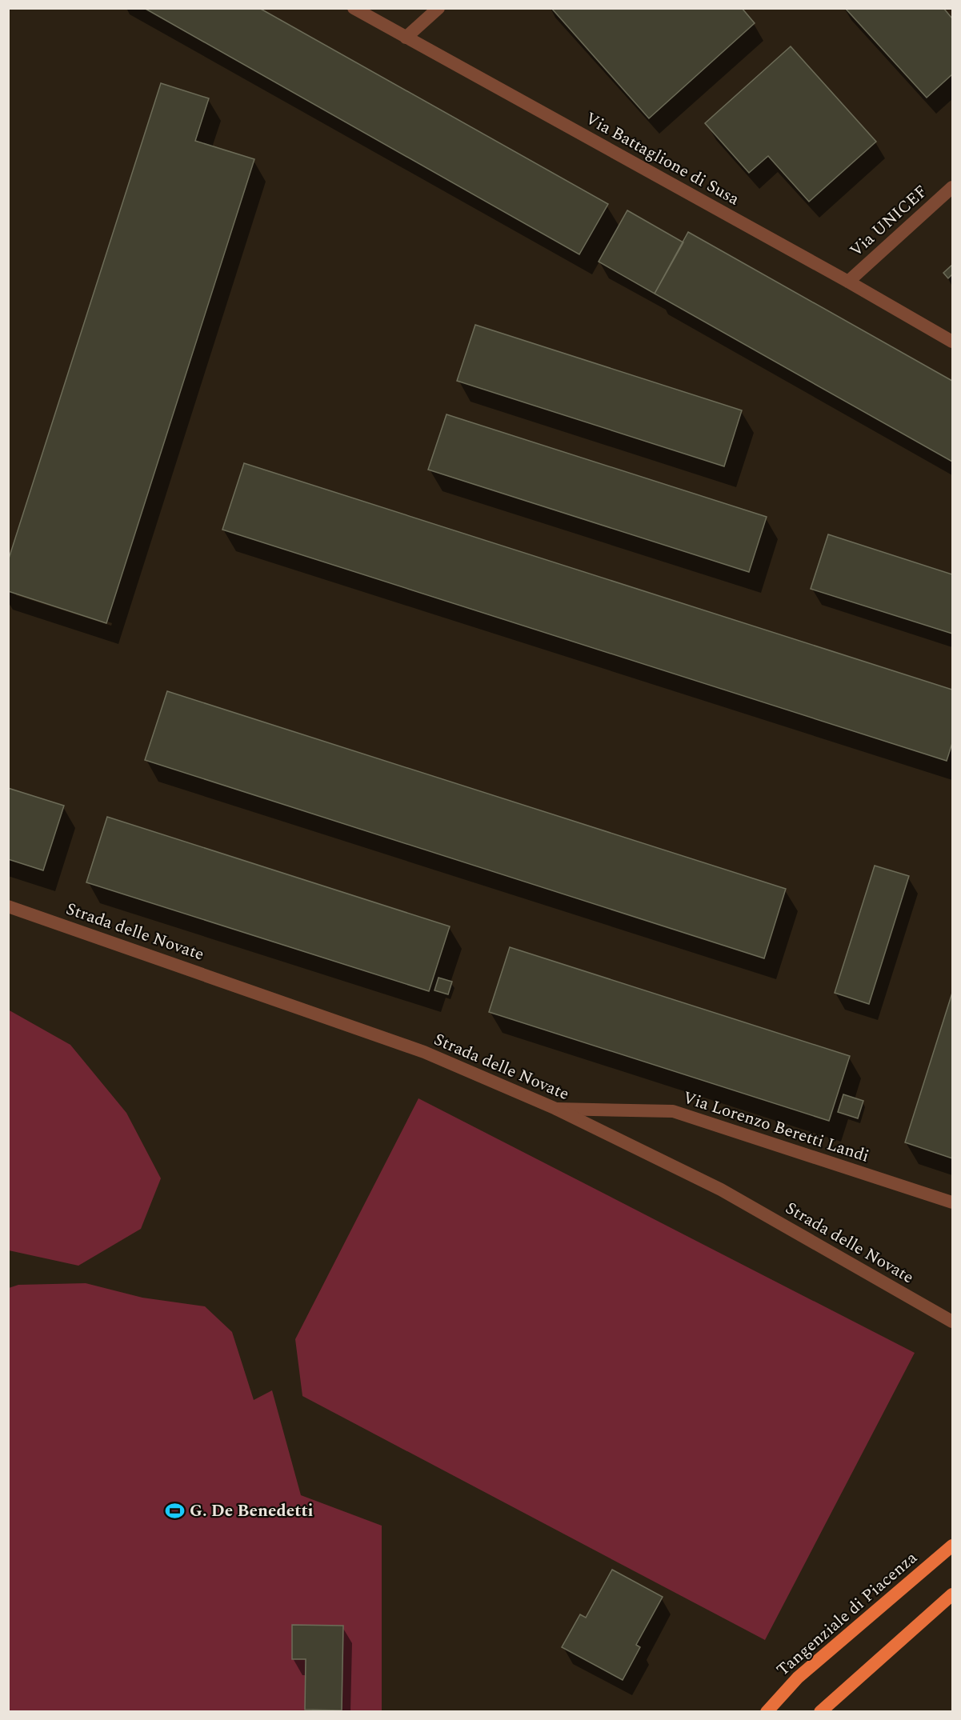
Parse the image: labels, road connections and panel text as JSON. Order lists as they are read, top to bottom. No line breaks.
{"streets":{"highway":["Tangenziale di Piacenza"],"street":["Via Battaglione di Susa","Via UNICEF","Strada delle Novate","Via Lorenzo Beretti Landi"]},"crossings":[["Via Battaglione di Susa","Via UNICEF"],["Strada delle Novate","Via Lorenzo Beretti Landi"]],"places":{"sports":["G. De Benedetti"]}}
